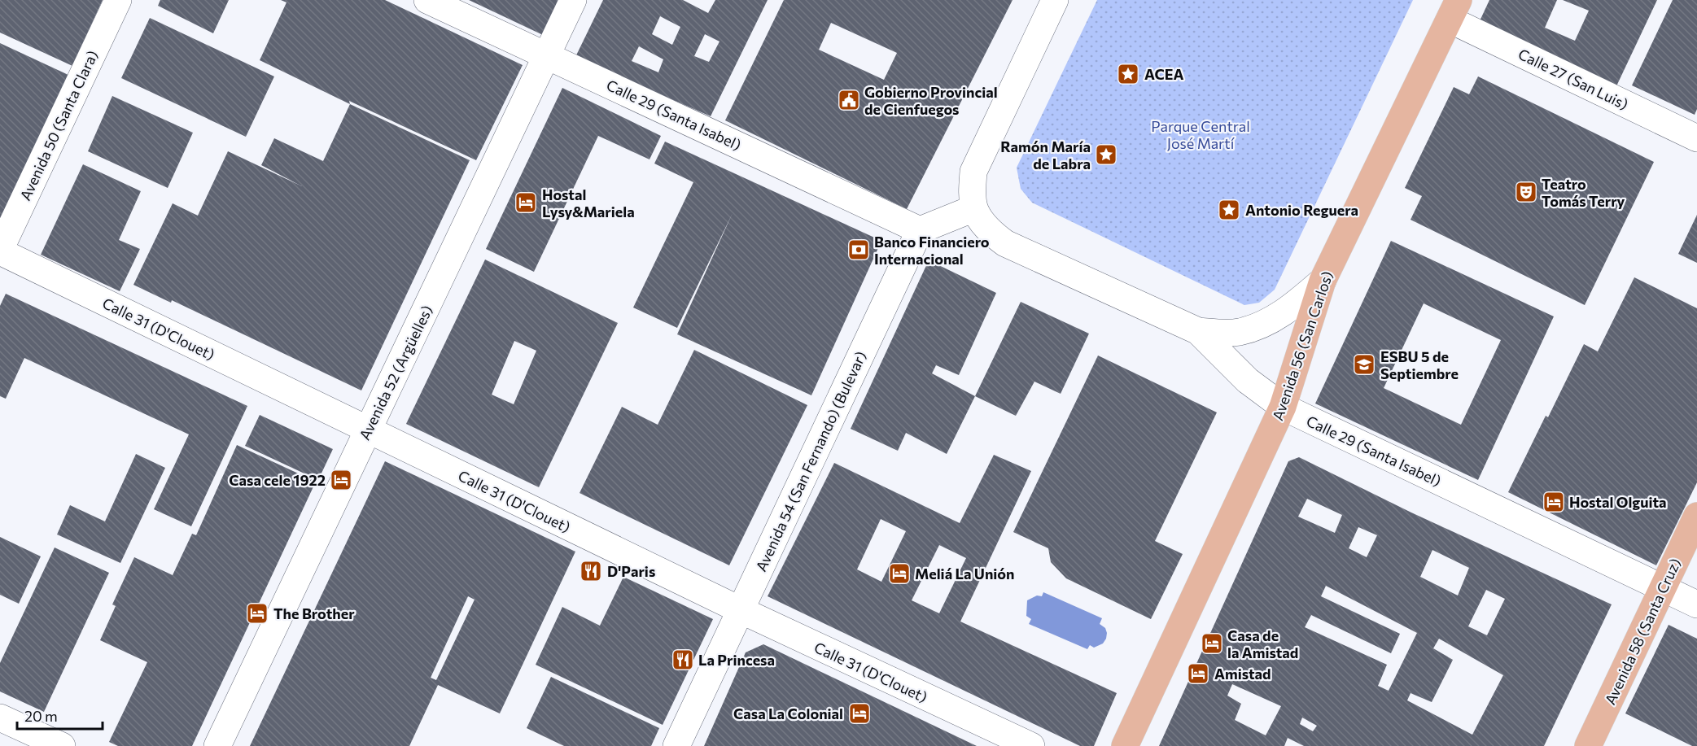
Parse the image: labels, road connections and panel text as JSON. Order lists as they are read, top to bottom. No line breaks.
{"streets":{"main road":["Avenida 56 (San Carlos)","Avenida 58 (Santa Cruz)"],"street":["Calle 27 (San Luis)","Calle 29 (Santa Isabel)","Avenida 50 (Santa Clara)","Calle 31 (D'Clouet)","Avenida 52 (Argüelles)","Avenida 54 (San Fernando) (Bulevar)"]},"crossings":[["Calle 27 (San Luis)","Avenida 56 (San Carlos)"],["Calle 29 (Santa Isabel)","Avenida 56 (San Carlos)"],["Calle 29 (Santa Isabel)","Avenida 52 (Argüelles)"],["Calle 29 (Santa Isabel)","Avenida 54 (San Fernando) (Bulevar)"],["Calle 29 (Santa Isabel)","Avenida 58 (Santa Cruz)"],["Avenida 50 (Santa Clara)","Calle 31 (D'Clouet)"],["Calle 31 (D'Clouet)","Avenida 52 (Argüelles)"],["Calle 31 (D'Clouet)","Avenida 54 (San Fernando) (Bulevar)"]],"parks":["Parque Central José Martí"],"places":{"place":["ACEA","Ramón María de Labra","Antonio Reguera"],"public building":["Gobierno Provincial de Cienfuegos"],"theatre":["Teatro Tomás Terry"],"hotel":["Hostal Lysy&Mariela","Casa cele 1922","Hostal Olguita","Meliá La Unión","The Brother","Casa de la Amistad","Amistad","Casa La Colonial"],"bank":["Banco Financiero Internacional"],"school or university":["ESBU 5 de Septiembre"],"restaurant":["D'Paris","La Princesa"]},"scale_bar":"20 m"}
